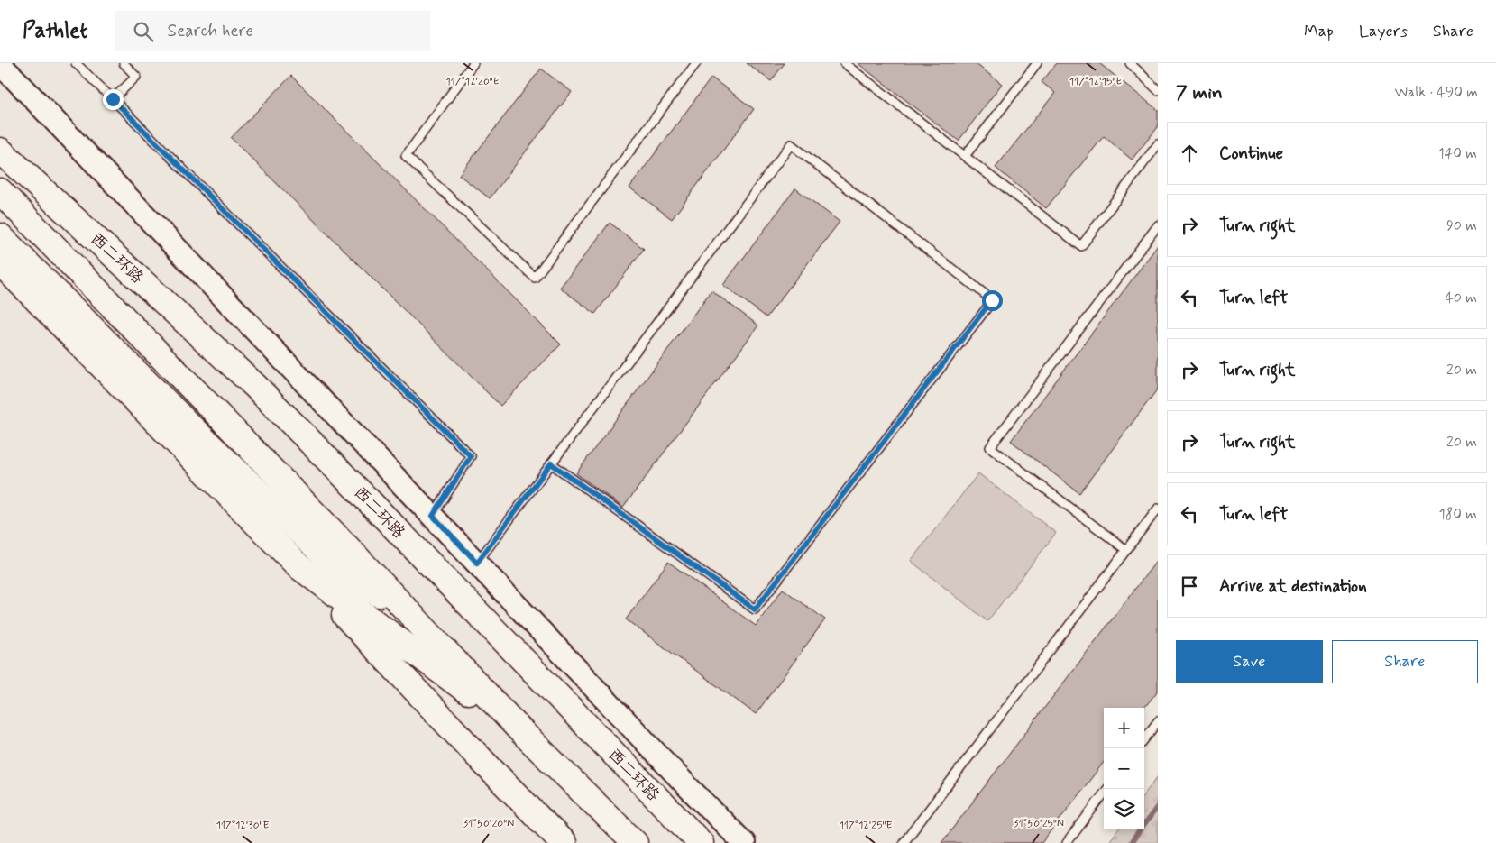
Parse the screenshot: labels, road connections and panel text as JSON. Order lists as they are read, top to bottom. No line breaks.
{"streets":{"highway":["西二环路"]},"page":{"header":"Pathlet","search":"Search here","nav":["Map","Layers","Share"],"heading":["7 min","Walk · 490 m"],"list":[["Continue","140 m"],["Turn right","90 m"],["Turn left","40 m"],["Turn right","20 m"],["Turn right","20 m"],["Turn left","180 m"],"Arrive at destination"],"buttons":["Save","Share"],"map_buttons":["+","−"]},"coordinates":["117°12'15\"E","117°12'20\"E","31°50'20\"N","31°50'25\"N","117°12'30\"E","117°12'25\"E"]}
